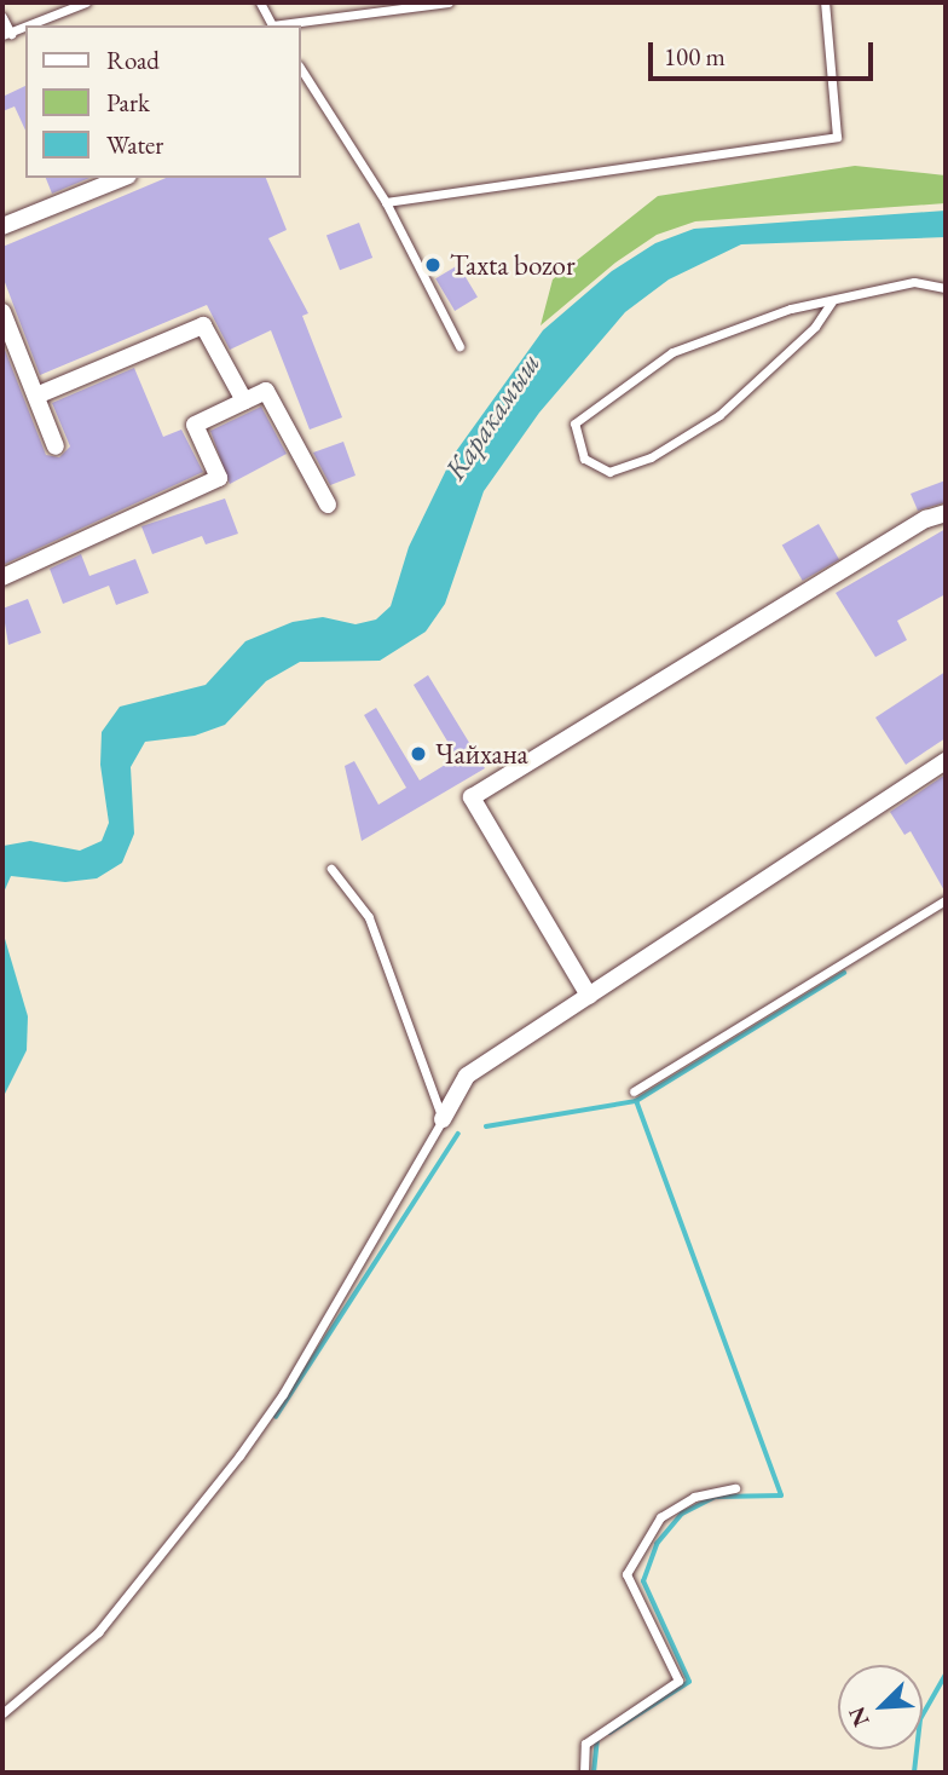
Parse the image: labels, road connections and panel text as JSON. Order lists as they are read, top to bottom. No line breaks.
{"water":["Каракамыш"],"places":["Taxta bozor","Чайхана"],"legend":["Road","Park","Water"],"scale_bar":"100 m","north":"bottom left"}
